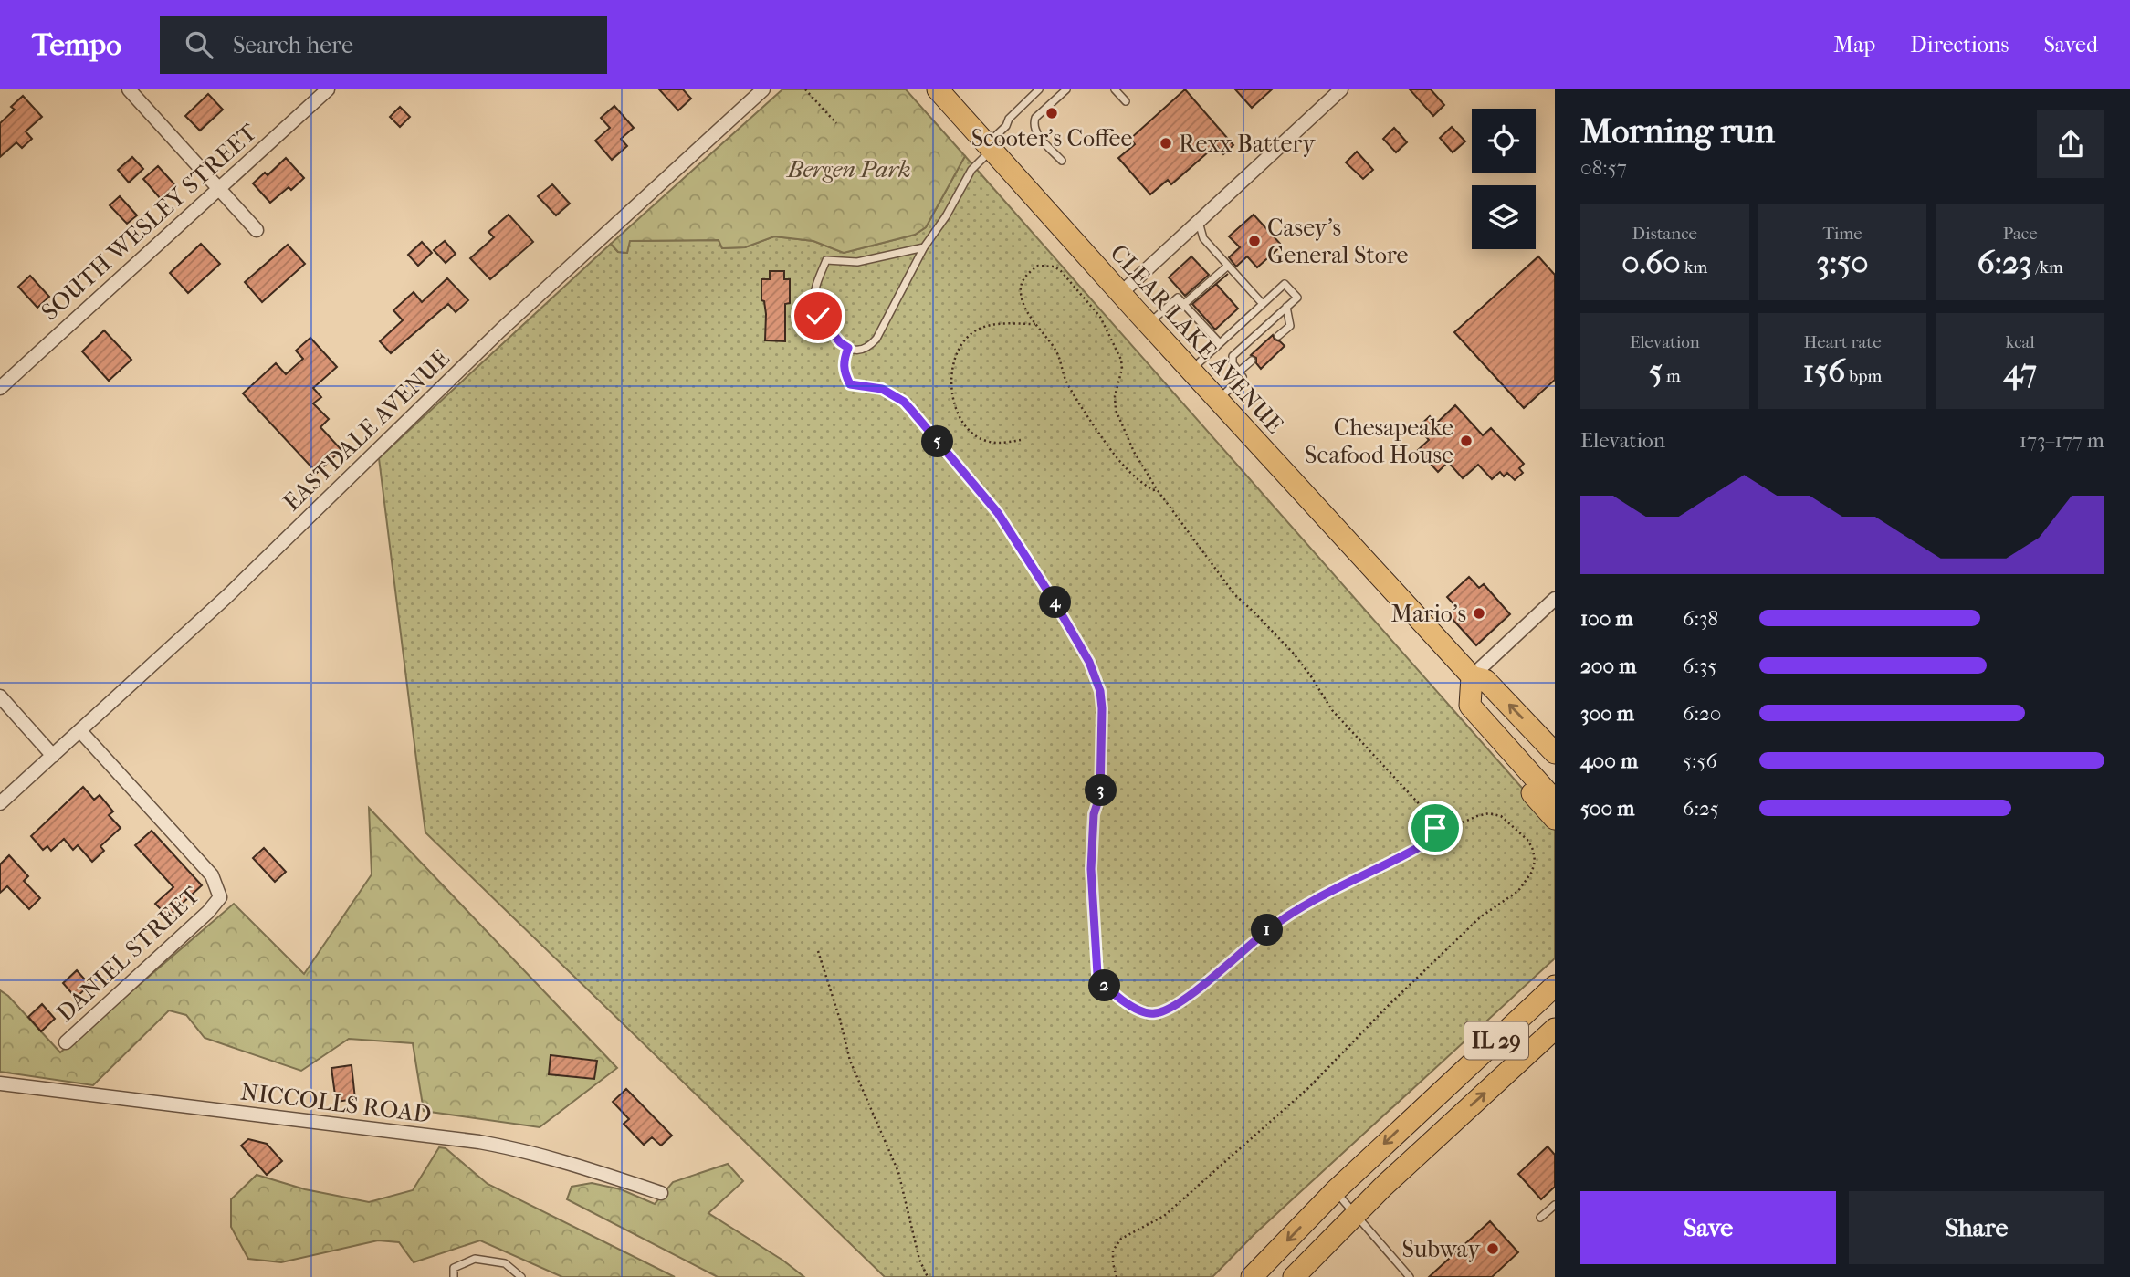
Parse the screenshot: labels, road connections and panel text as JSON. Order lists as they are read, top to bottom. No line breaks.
{"streets":{"main road":["CLEAR LAKE AVENUE","IL 29"],"street":["SOUTH WESLEY STREET","EASTDALE AVENUE","DANIEL STREET","NICCOLLS ROAD"]},"crossings":[["EASTDALE AVENUE","DANIEL STREET"]],"parks":["Bergen Park"],"places":["Scooter's Coffee","Rexx Battery","Casey's General Store","Chesapeake Seafood House","Mario's","Subway"],"page":{"header":"Tempo","search":"Search here","nav":["Map","Directions","Saved"],"heading":["Morning run","08:57"],"stats":[["Distance","0.60 km"],["Time","3:50"],["Pace","6:23 /km"],["Elevation","5 m"],["Heart rate","156 bpm"],["kcal","47"]],"chart":["Elevation","173–177 m"],"pins":["5","4","3","1","2"],"list":[{"name":"100 m","note":"6:38"},{"name":"200 m","note":"6:35"},{"name":"300 m","note":"6:20"},{"name":"400 m","note":"5:56"},{"name":"500 m","note":"6:25"}],"buttons":["Save","Share"]}}
